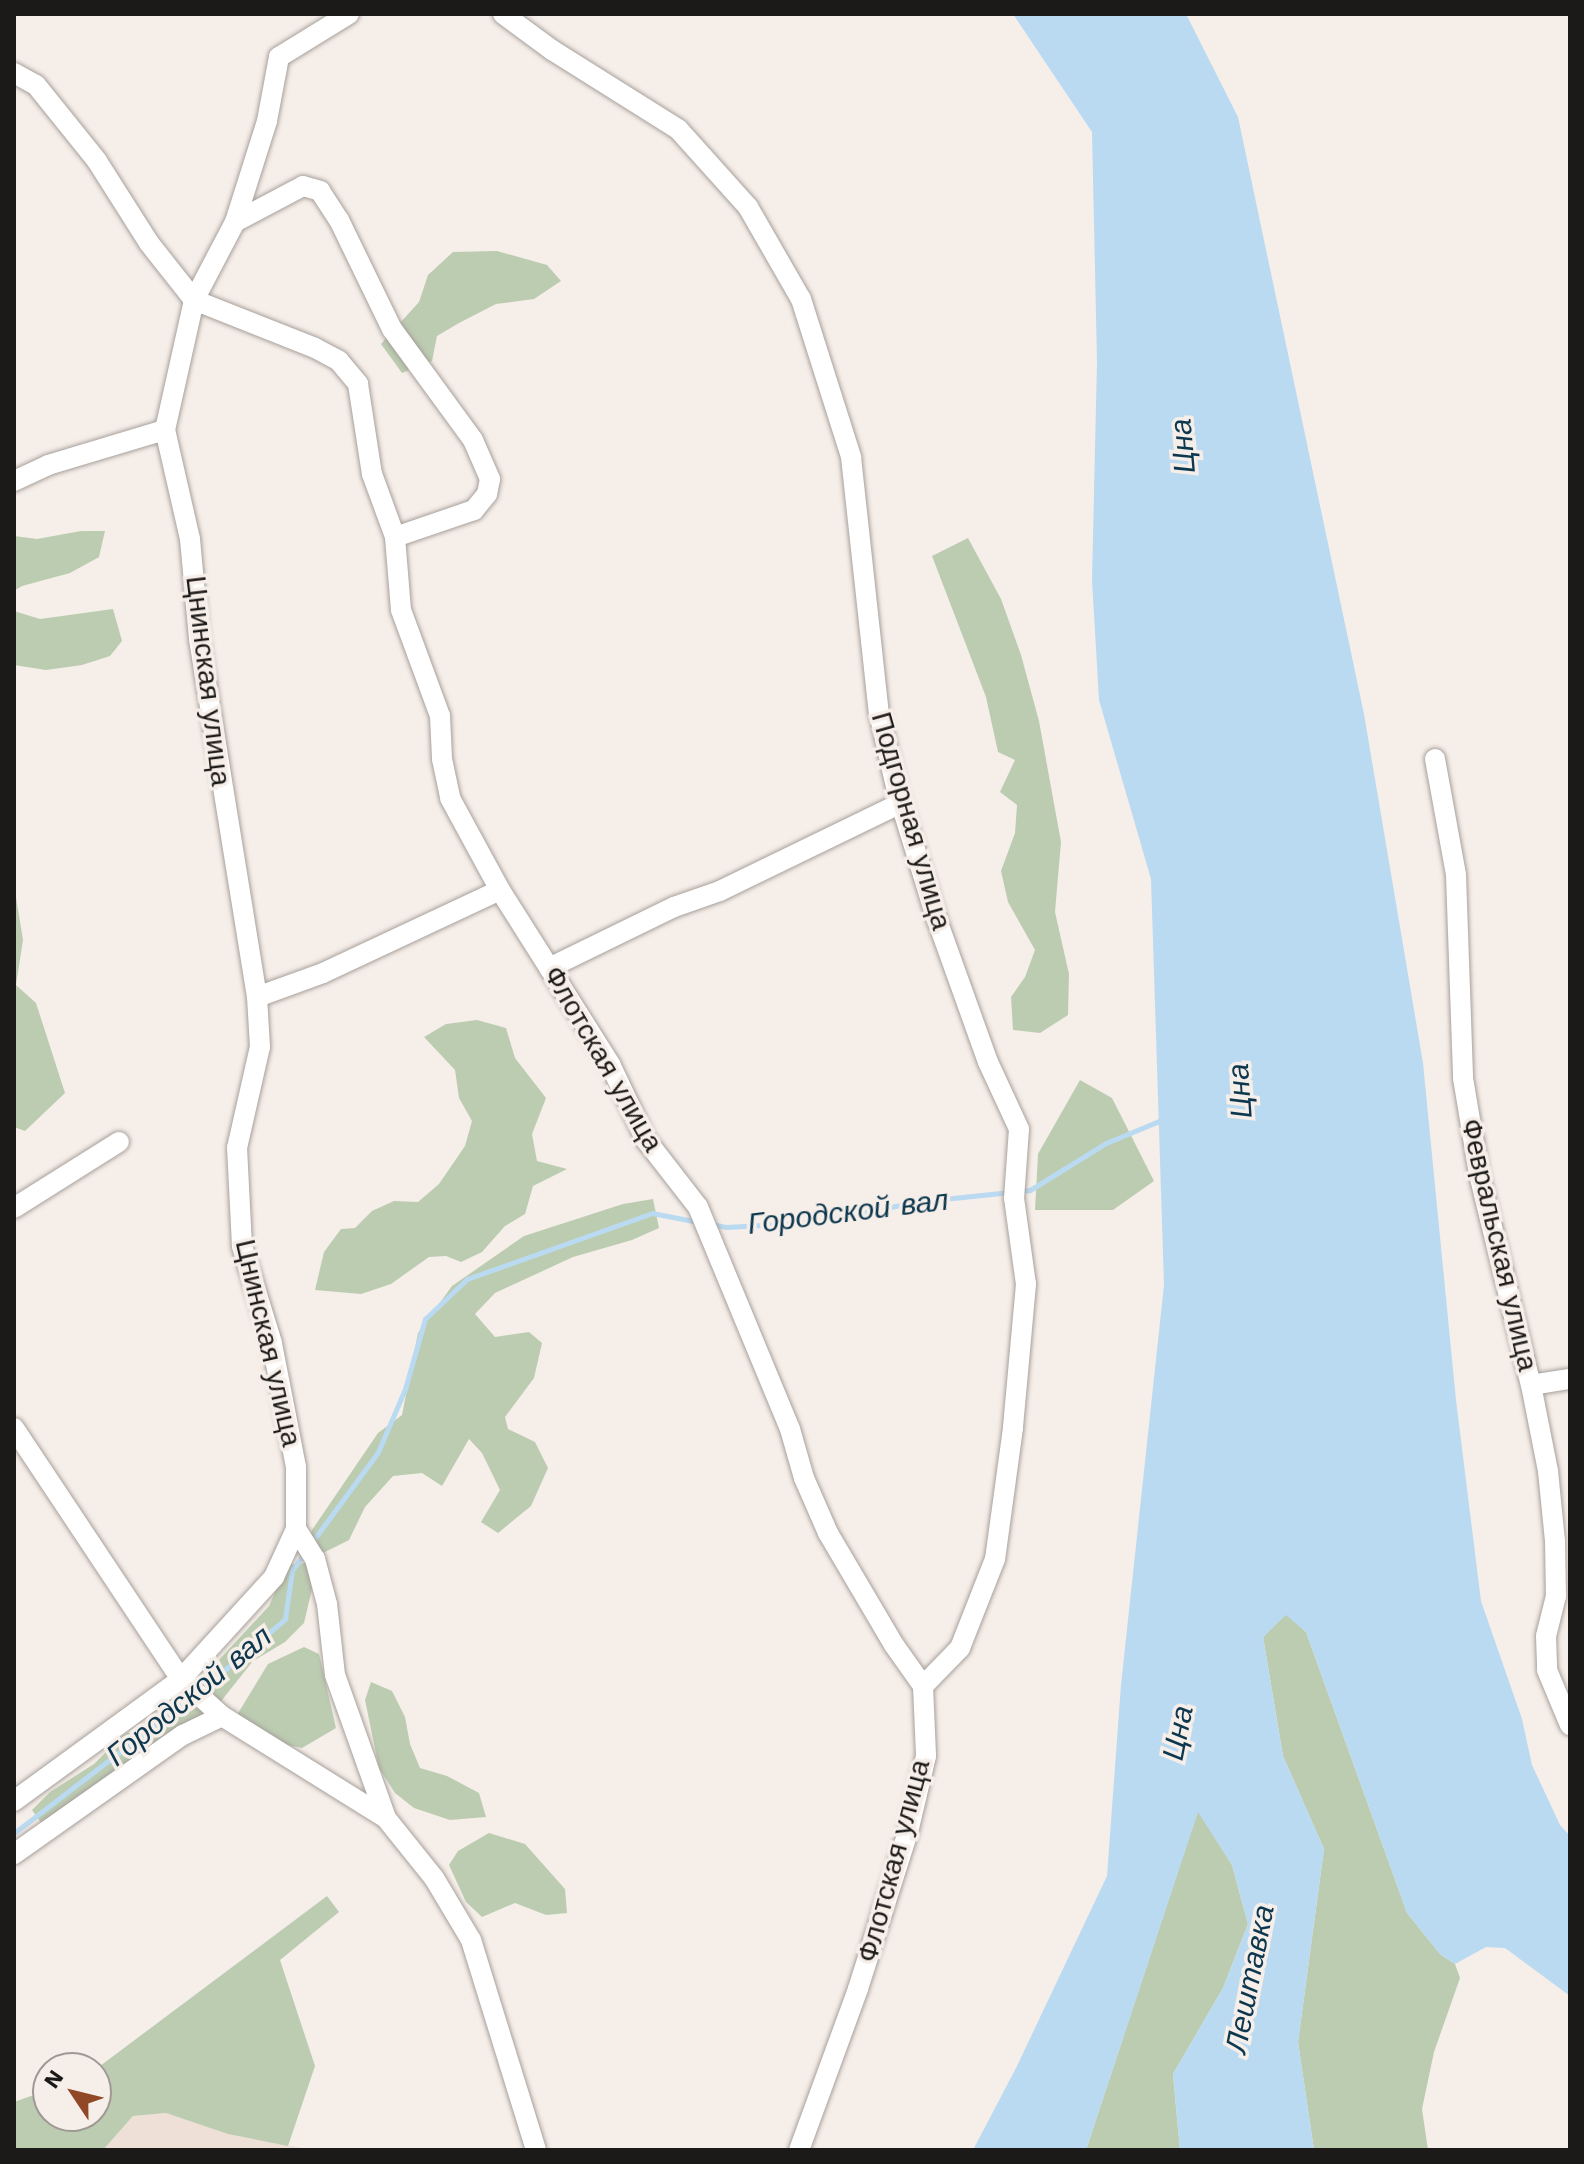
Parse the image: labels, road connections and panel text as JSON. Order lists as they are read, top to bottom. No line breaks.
{"streets":{"street":["Цнинская улица","Подгорная улица","Флотская улица","Февральская улица"]},"crossings":[["Подгорная улица","Флотская улица"]],"water":["Цна","Городской вал","Лештавка"],"north":"top left"}
